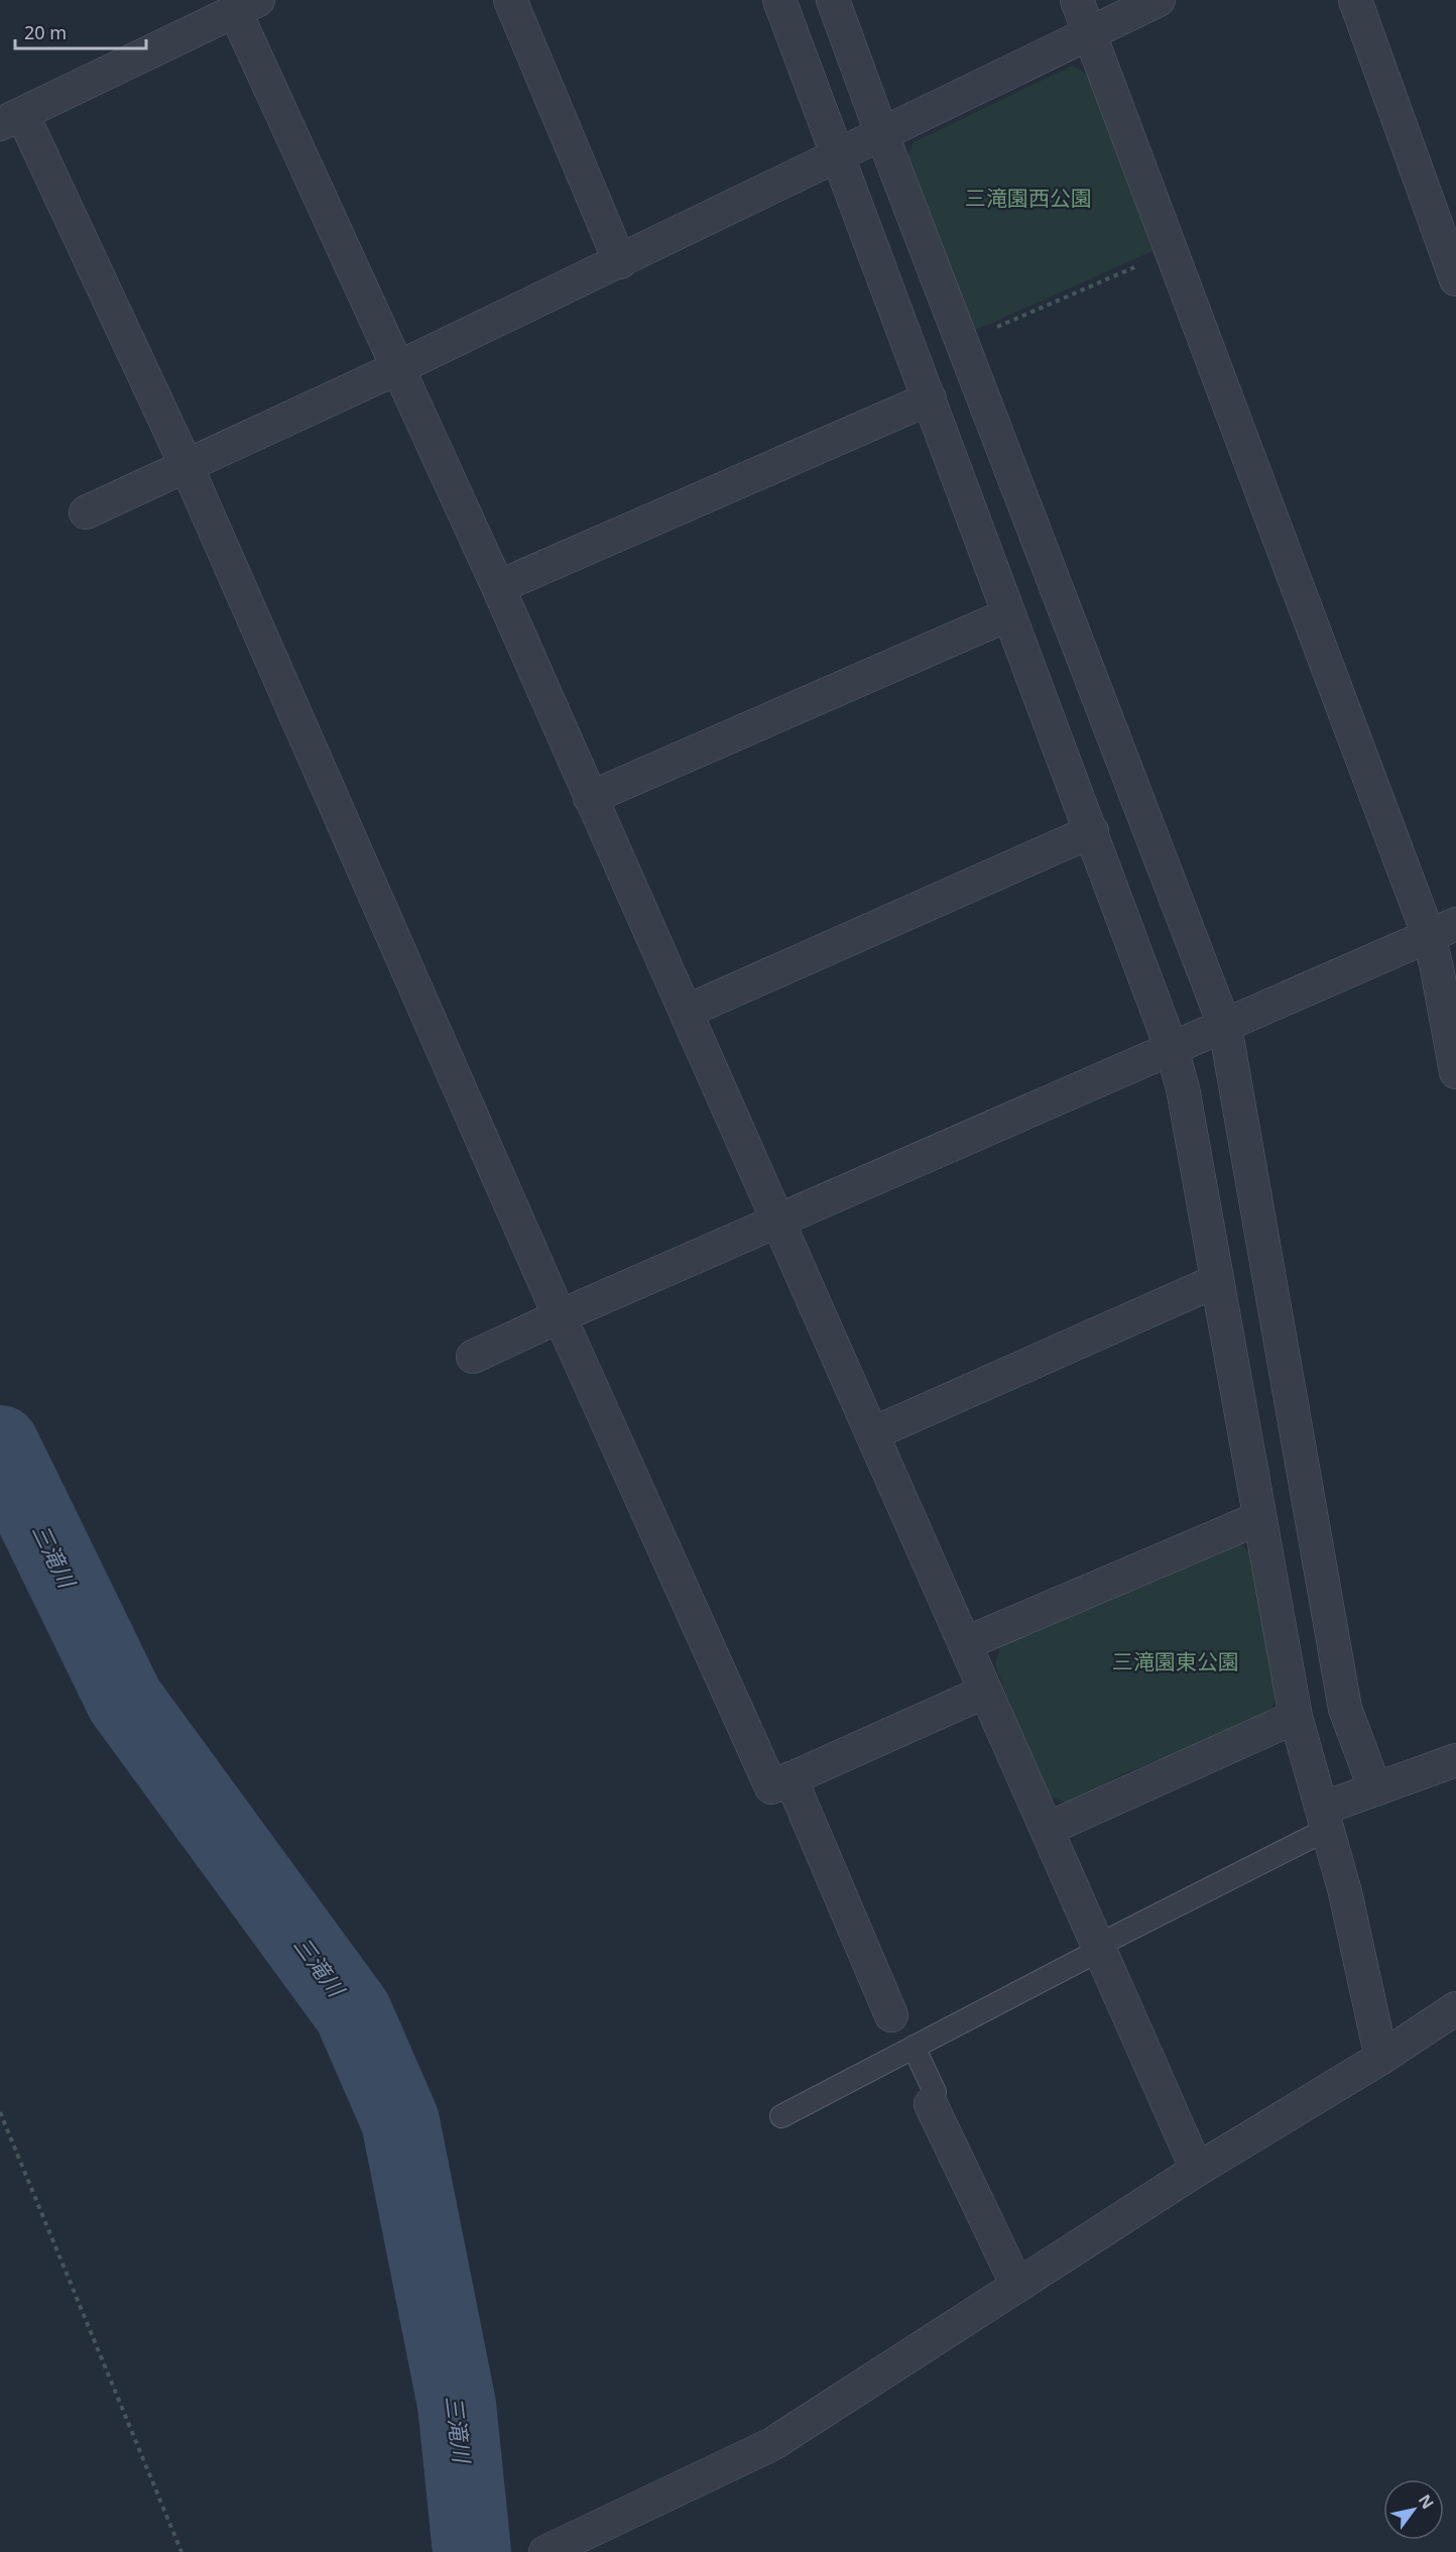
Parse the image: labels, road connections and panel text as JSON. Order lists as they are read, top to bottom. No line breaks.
{"water":["三滝川"],"parks":["三滝園西公園","三滝園東公園"],"scale_bar":"20 m","north":"top right"}
